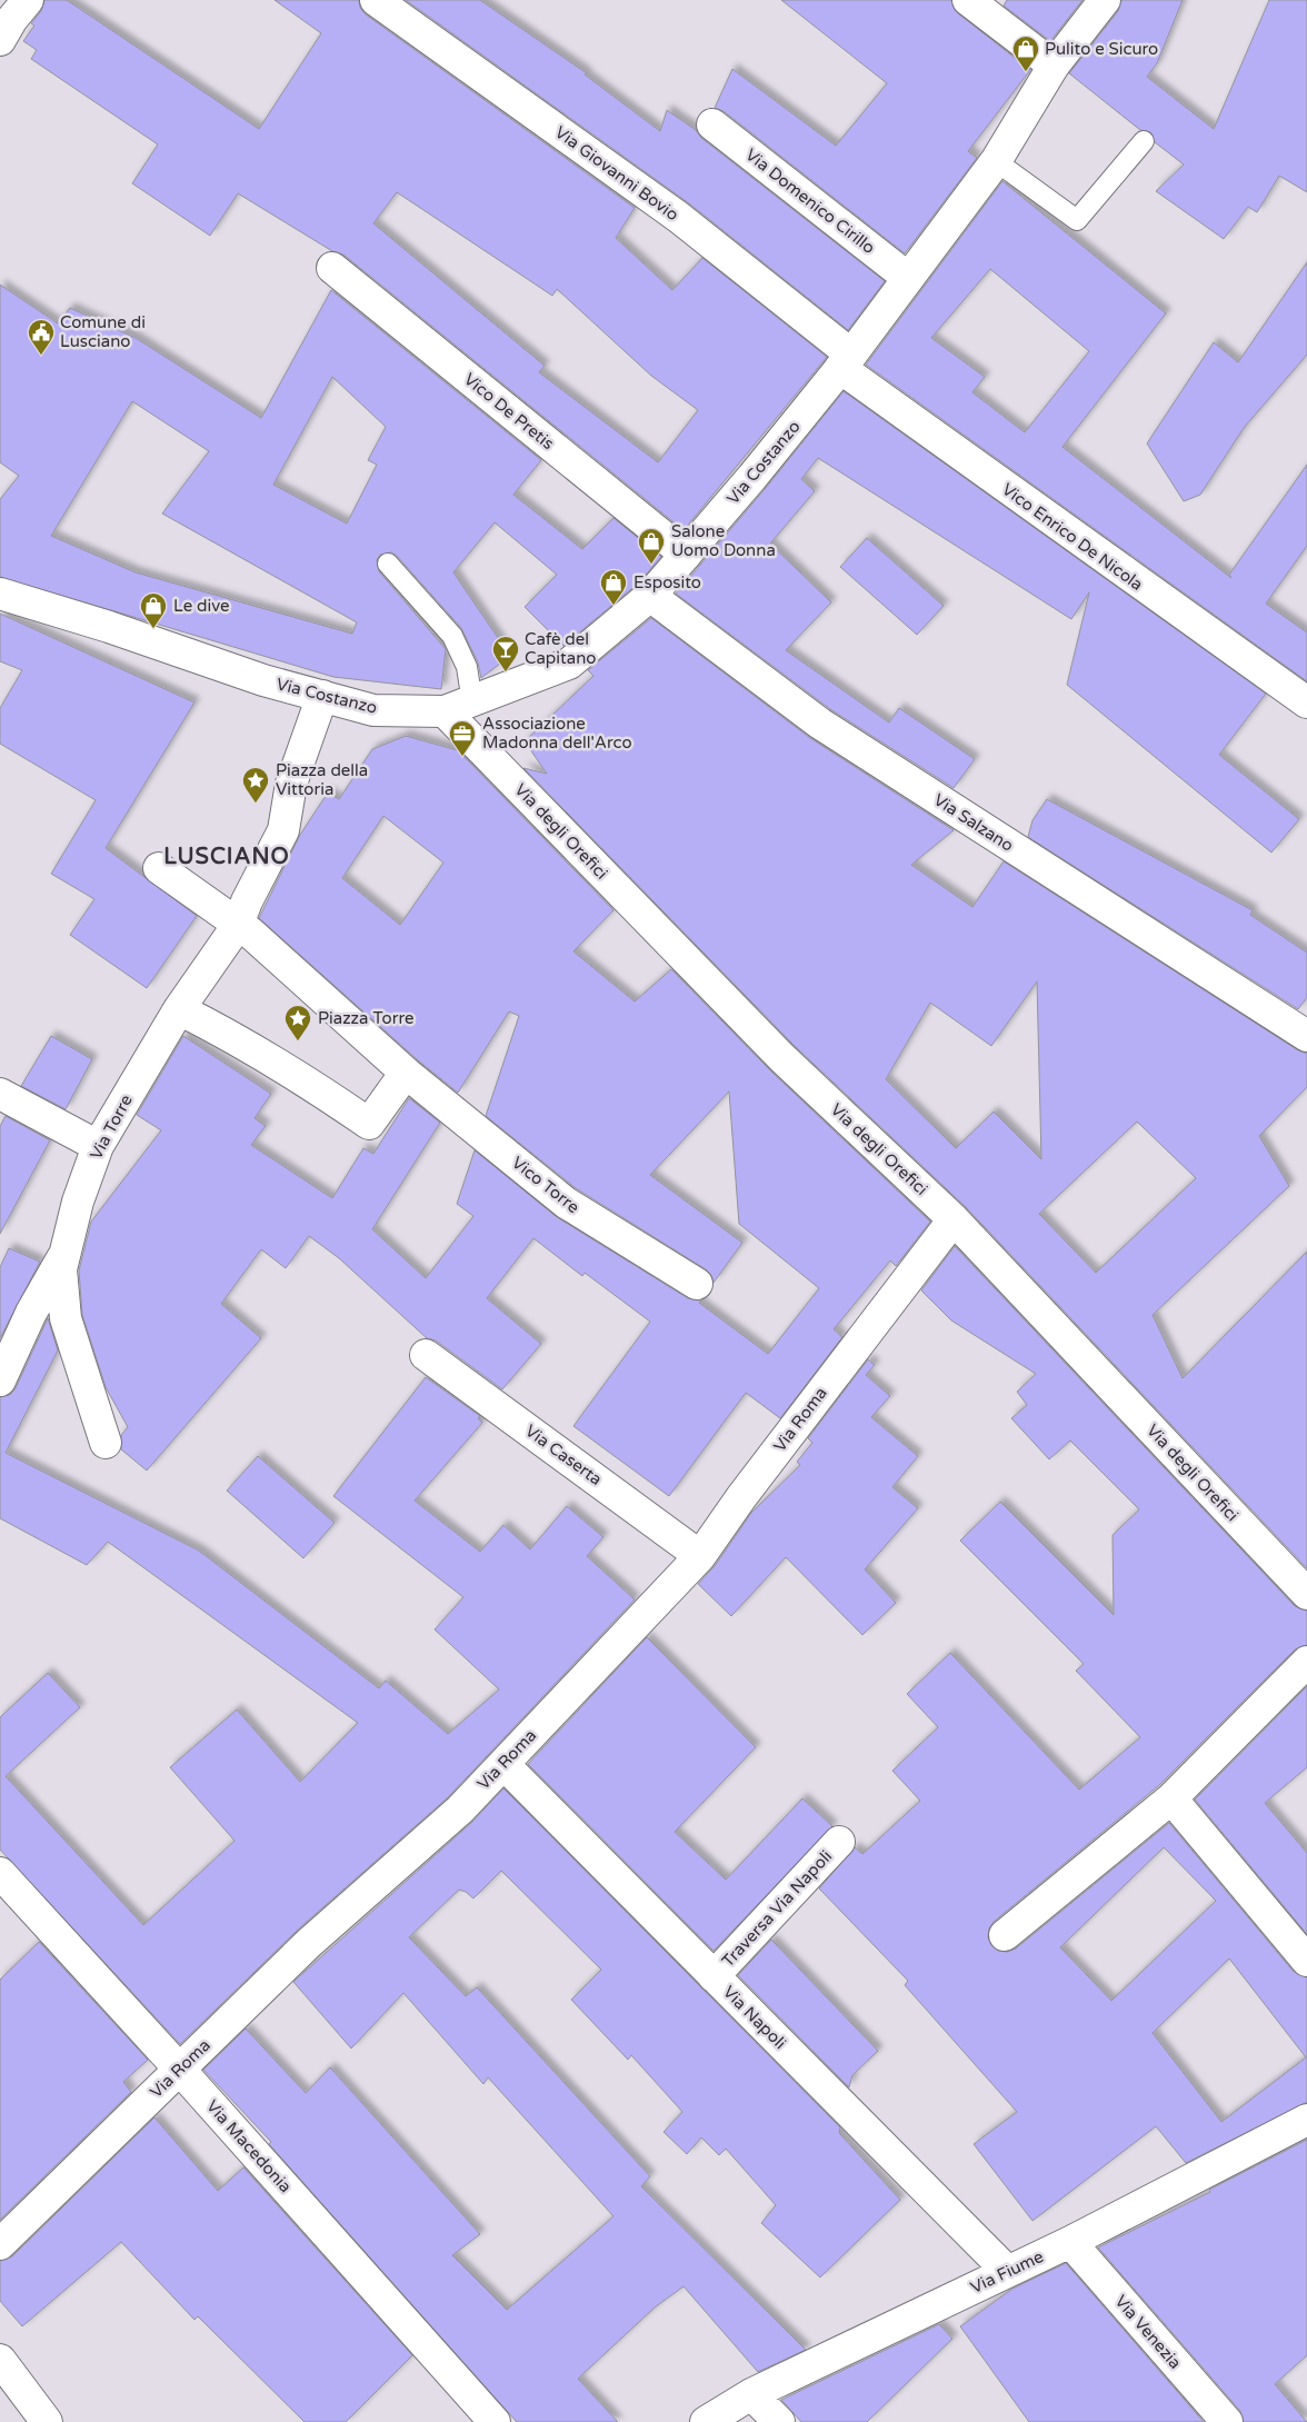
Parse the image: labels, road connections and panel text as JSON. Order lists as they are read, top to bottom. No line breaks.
{"streets":{"street":["Via Giovanni Bovio","Via Domenico Cirillo","Vico De Pretis","Via Costanzo","Vico Enrico De Nicola","Via Salzano","Via degli Orefici","Via Torre","Vico Torre","Via Roma","Via Caserta","Traversa Via Napoli","Via Napoli","Via Macedonia","Via Fiume","Via Venezia"]},"crossings":[["Via Giovanni Bovio","Via Costanzo"],["Via Giovanni Bovio","Vico Enrico De Nicola"],["Via Domenico Cirillo","Via Costanzo"],["Vico De Pretis","Via Costanzo"],["Via Costanzo","Vico Enrico De Nicola"],["Via Costanzo","Via Salzano"],["Via Costanzo","Via degli Orefici"],["Via degli Orefici","Via Roma"],["Via Roma","Via Caserta"],["Via Roma","Via Napoli"],["Via Roma","Via Macedonia"],["Traversa Via Napoli","Via Napoli"],["Via Napoli","Via Fiume"],["Via Fiume","Via Venezia"]],"districts":["LUSCIANO"],"places":{"shop":["Pulito e Sicuro","Salone Uomo Donna","Esposito","Le dive"],"public building":["Comune di Lusciano"],"bar":["Cafè del Capitano"],"office":["Associazione Madonna dell'Arco"],"place":["Piazza della Vittoria","Piazza Torre"]}}
